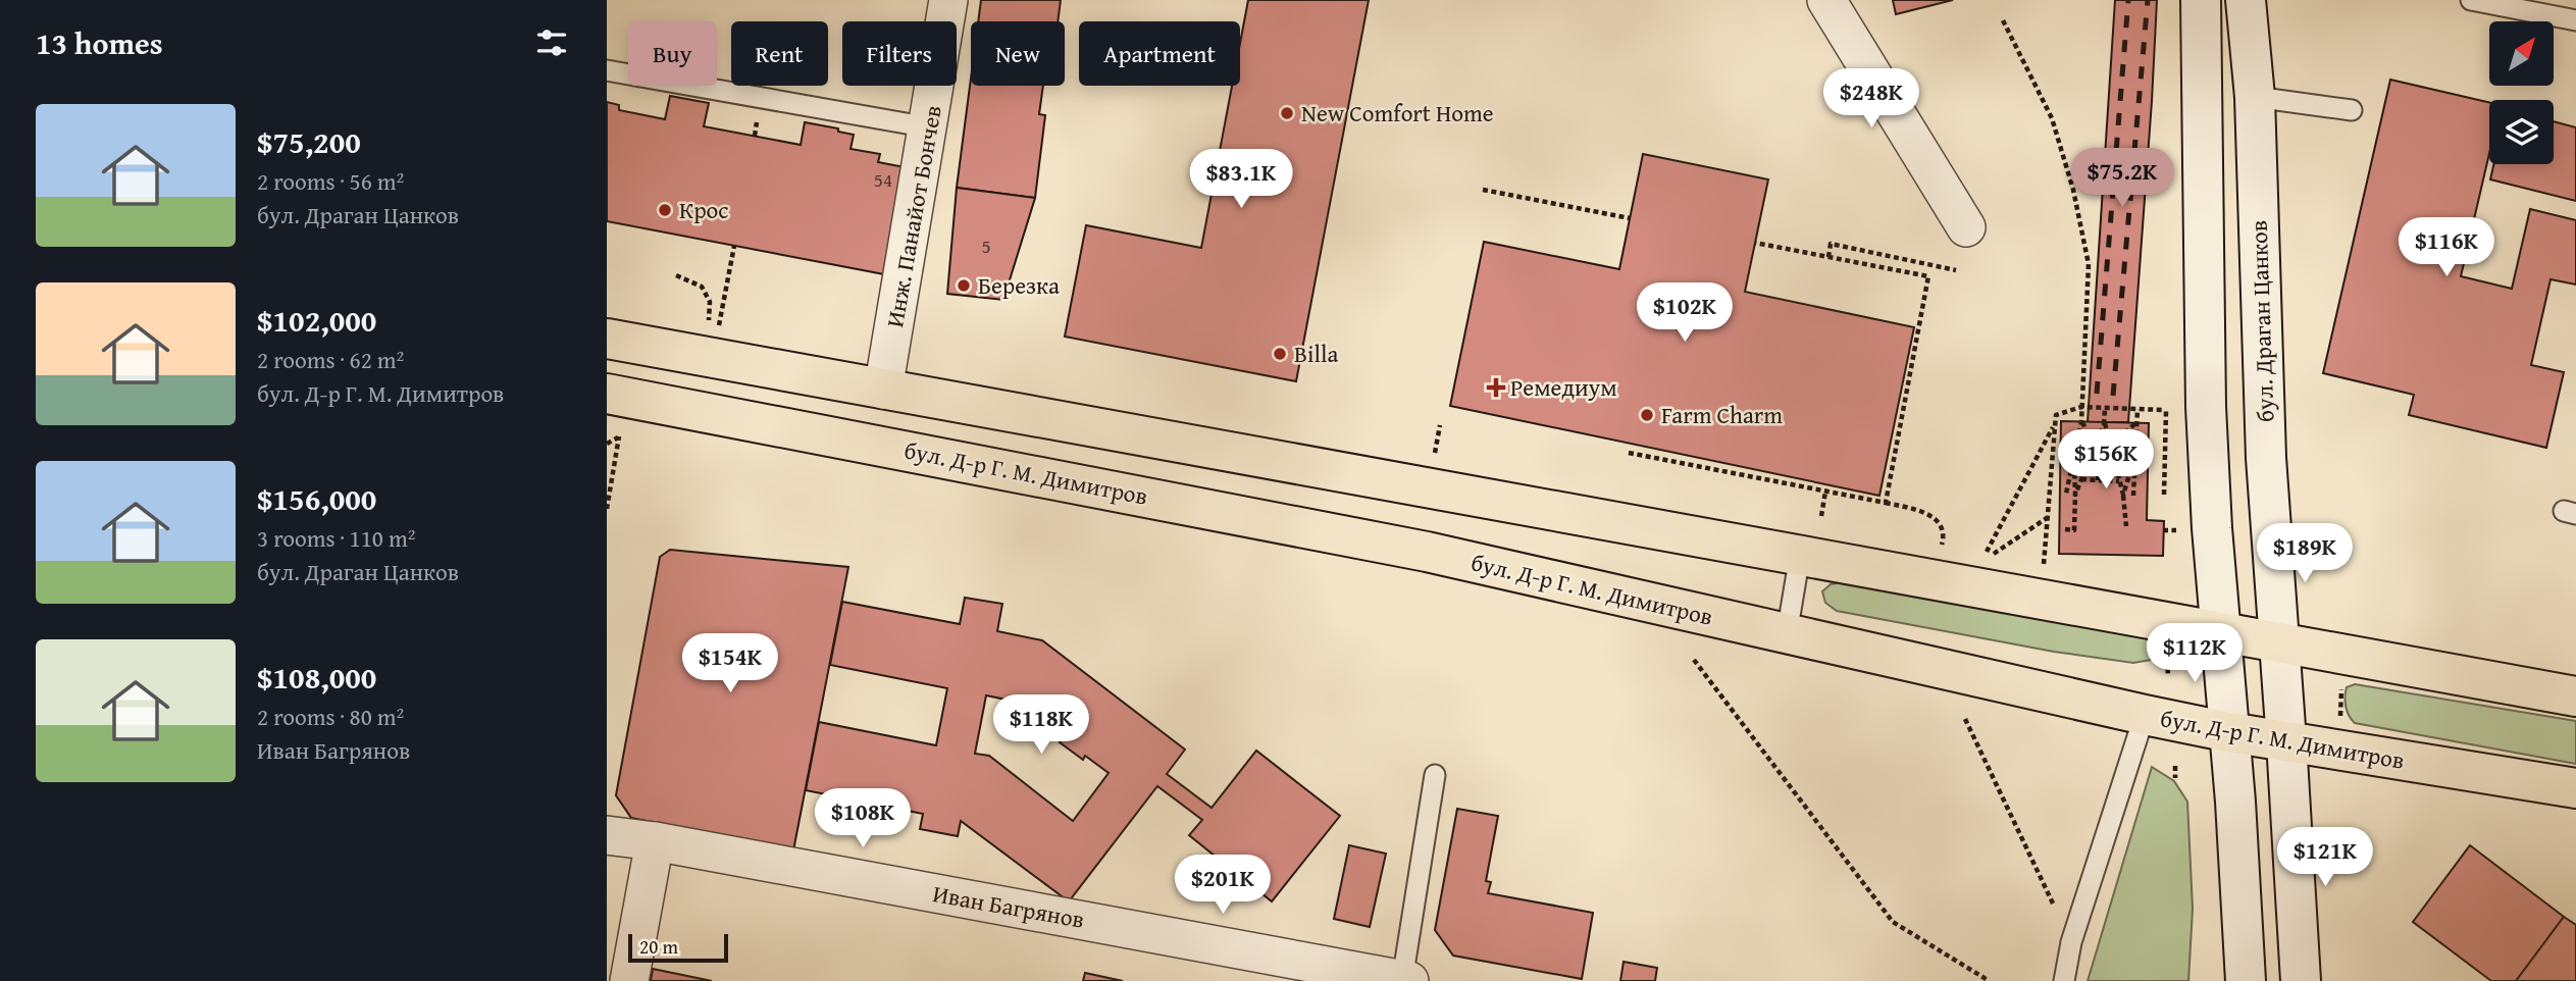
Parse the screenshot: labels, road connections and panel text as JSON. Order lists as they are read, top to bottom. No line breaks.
{"streets":{"main road":["бул. Драган Цанков","бул. Д-р Г. М. Димитров"],"street":["Инж. Панайот Бончев","Иван Багрянов"]},"crossings":[["бул. Драган Цанков","бул. Д-р Г. М. Димитров"]],"places":{"other":["New Comfort Home","Крос","Березка","Billa","Farm Charm"],"health":["Ремедиум"]},"house_numbers":["54","5"],"scale_bar":"20 m","north":"top right","page":{"heading":"13 homes","chip":["Buy","Rent","Filters","New","Apartment"],"price":["$248K","$75.2K","$83.1K","$116K","$102K","$156K","$189K","$112K","$154K","$118K","$108K","$121K","$201K"],"list":[{"name":"$75,200","note":"2 rooms · 56 m² · бул. Драган Цанков"},{"name":"$102,000","note":"2 rooms · 62 m² · бул. Д-р Г. М. Димитров"},{"name":"$156,000","note":"3 rooms · 110 m² · бул. Драган Цанков"},{"name":"$108,000","note":"2 rooms · 80 m² · Иван Багрянов"}],"scale":"20 m"}}
